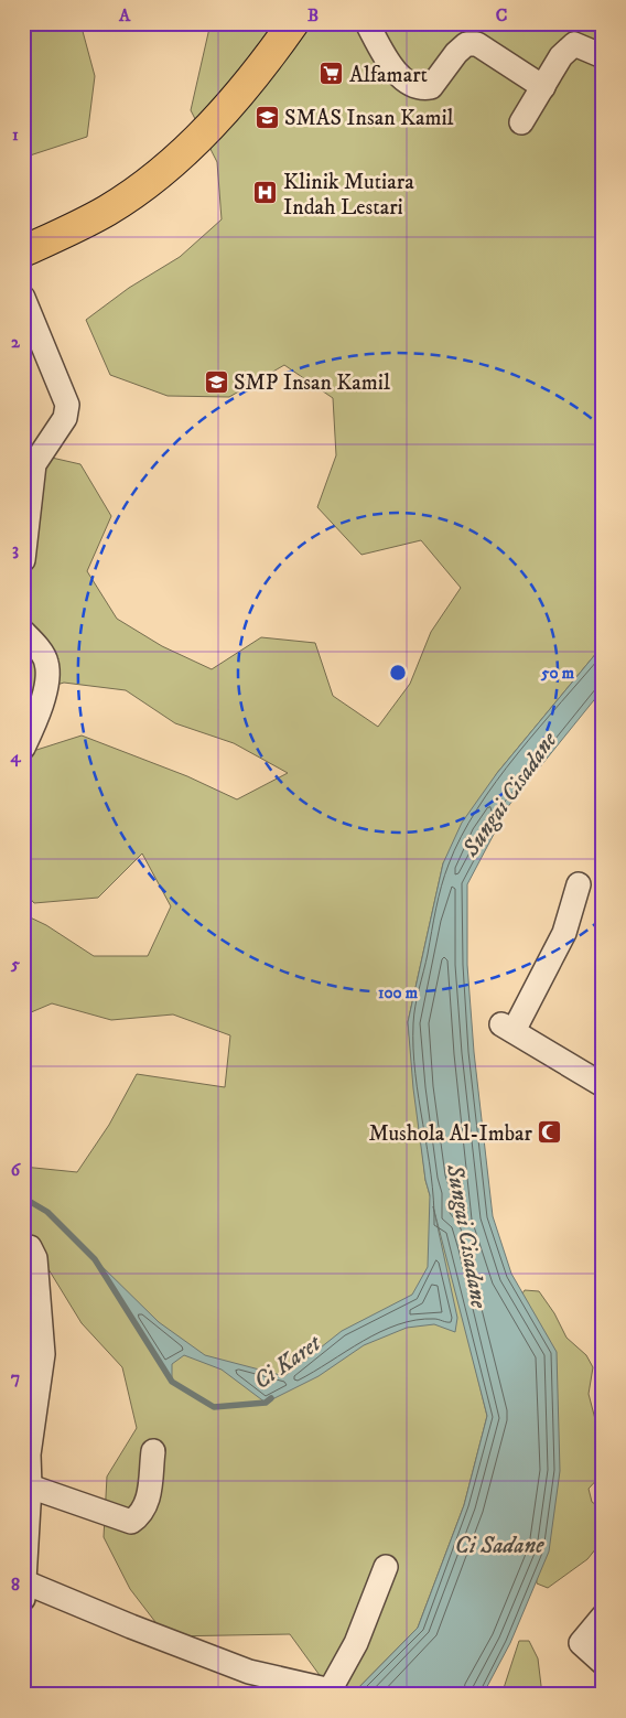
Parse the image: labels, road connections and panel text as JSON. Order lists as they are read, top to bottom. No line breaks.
{"water":["Sungai Cisadane","Ci Karet","Ci Sadane"],"places":{"supermarket":["Alfamart"],"school or university":["SMAS Insan Kamil","SMP Insan Kamil"],"hospital":["Klinik Mutiara Indah Lestari"],"mosque":["Mushola Al-Imbar"]},"grid":{"columns":["A","B","C"],"rows":["1","2","3","4","5","6","7","8"]},"rings":["50 m","100 m"]}
